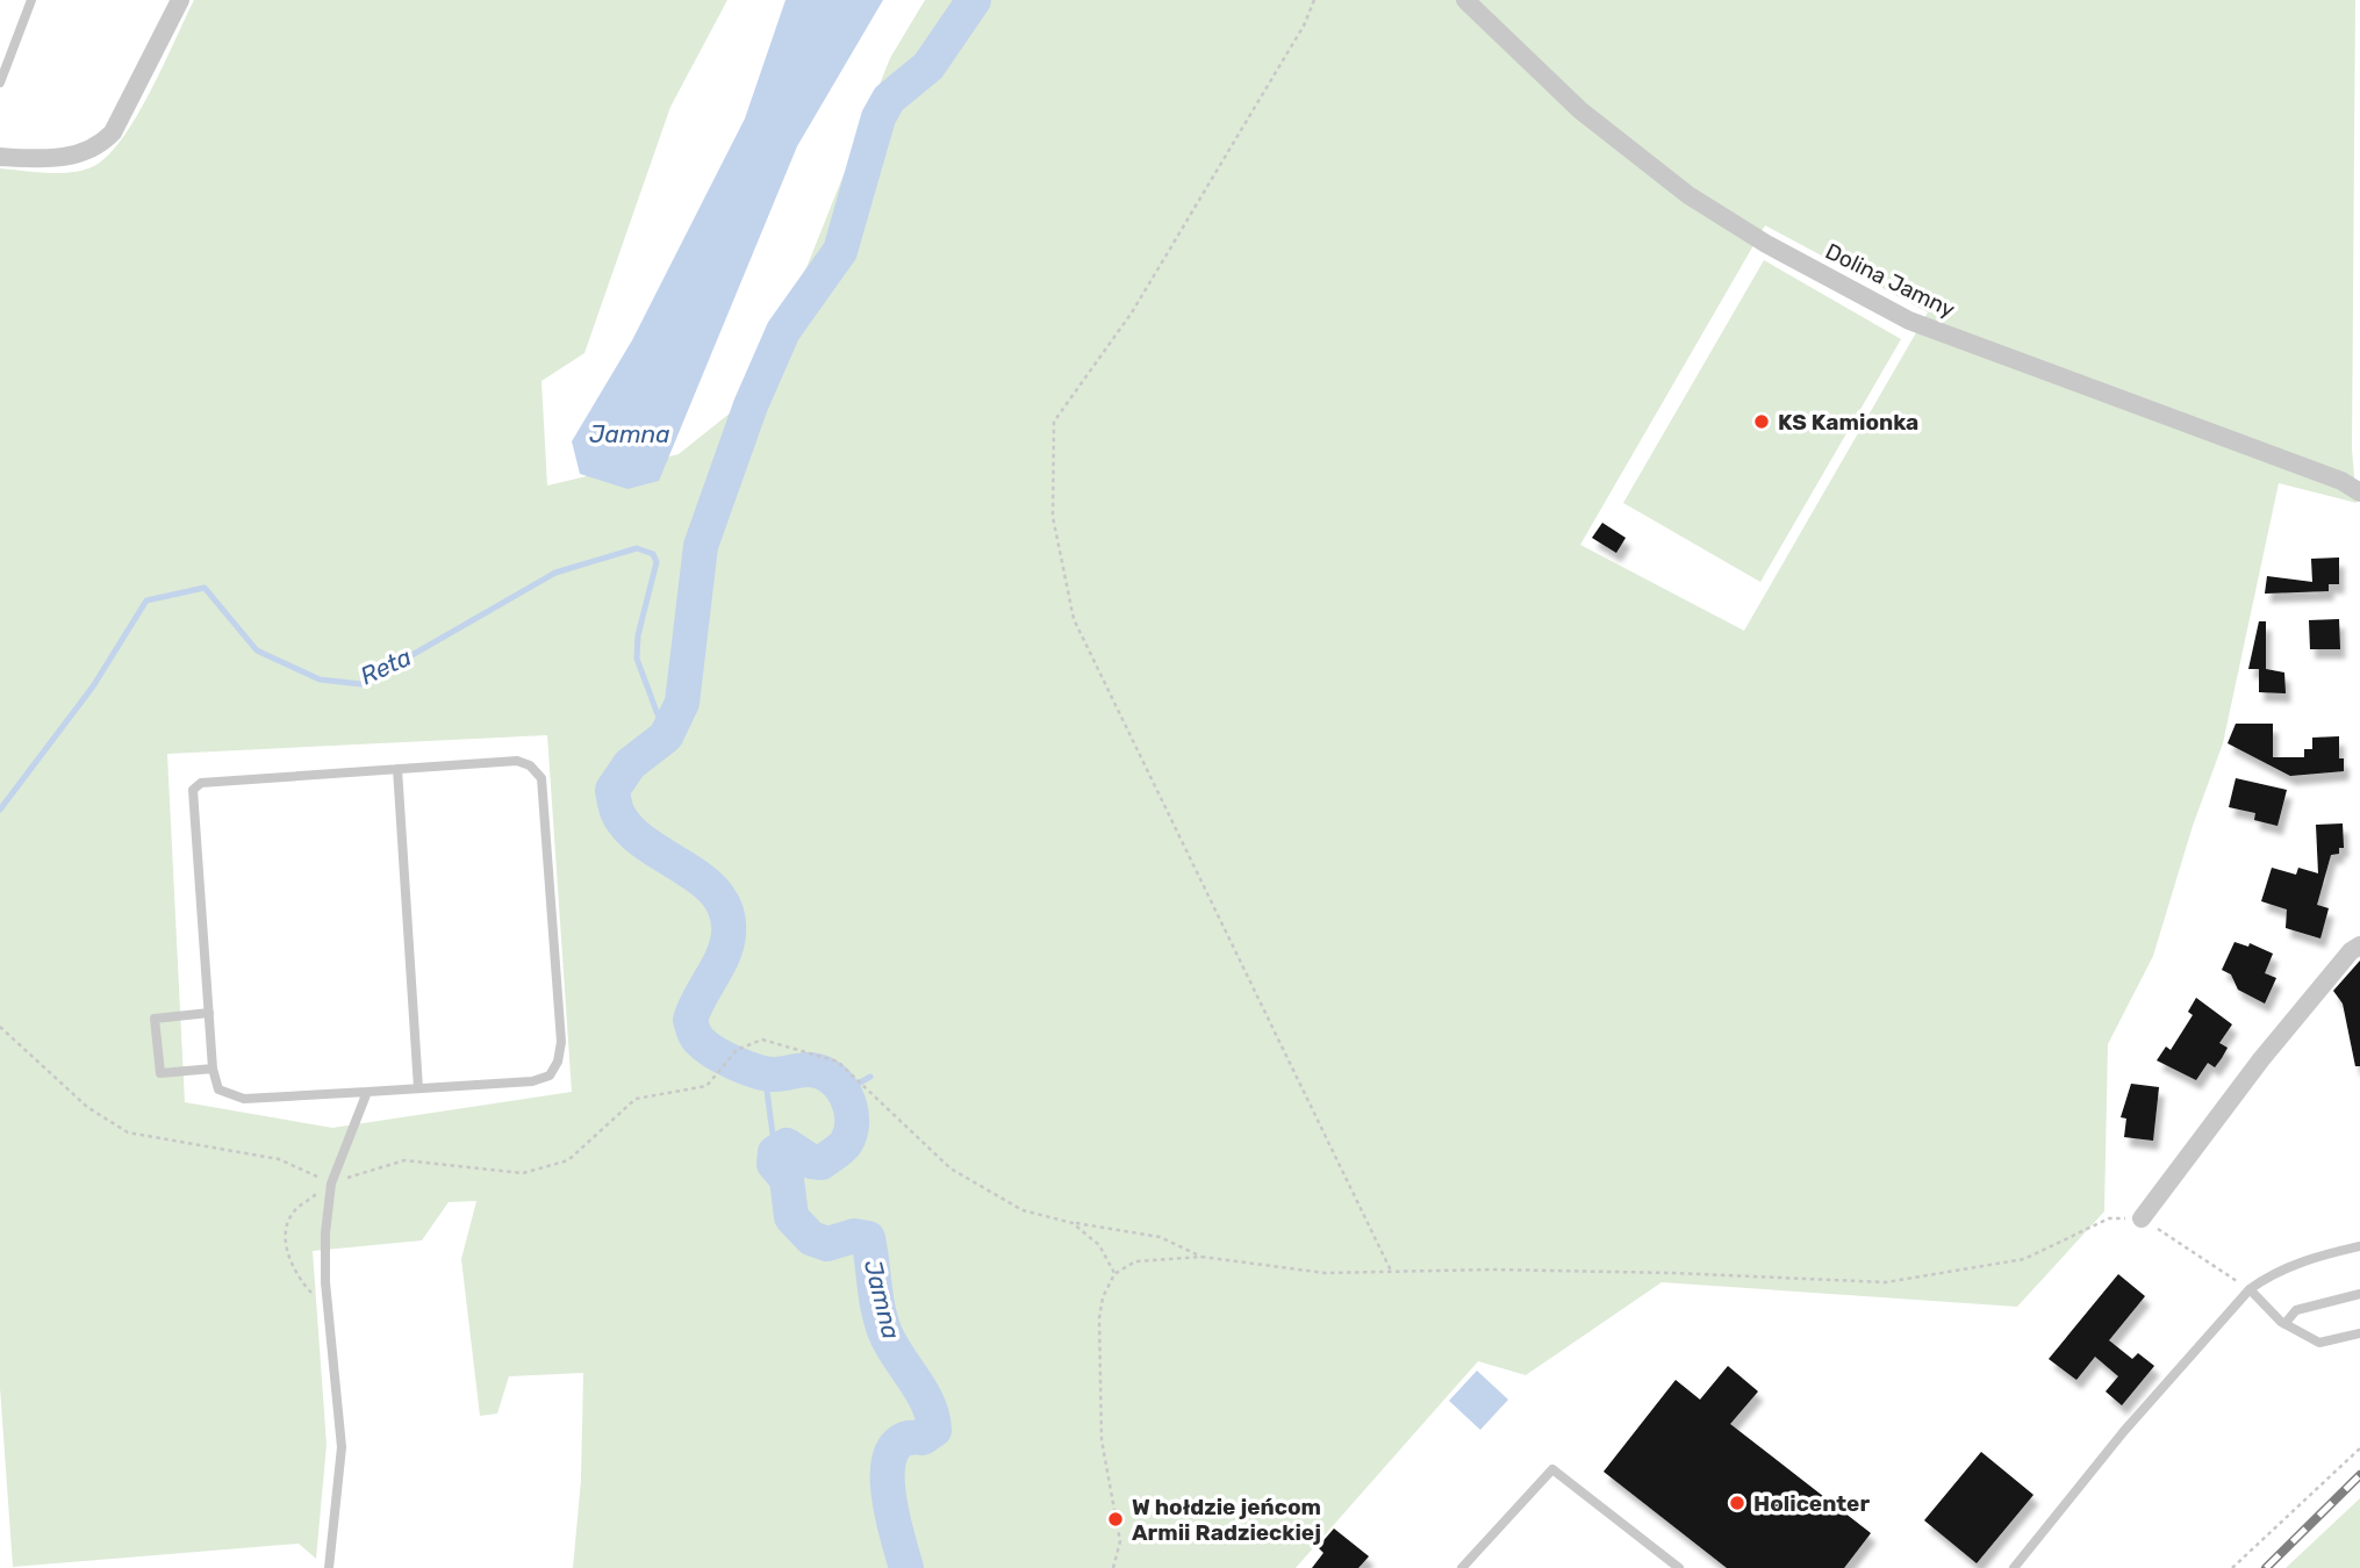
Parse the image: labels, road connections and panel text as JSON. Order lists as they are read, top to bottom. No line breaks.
{"streets":{"street":["Dolina Jamny"]},"water":["Jamna","Reta"],"places":["KS Kamionka","Holicenter","W hołdzie jeńcom Armii Radzieckiej"]}
